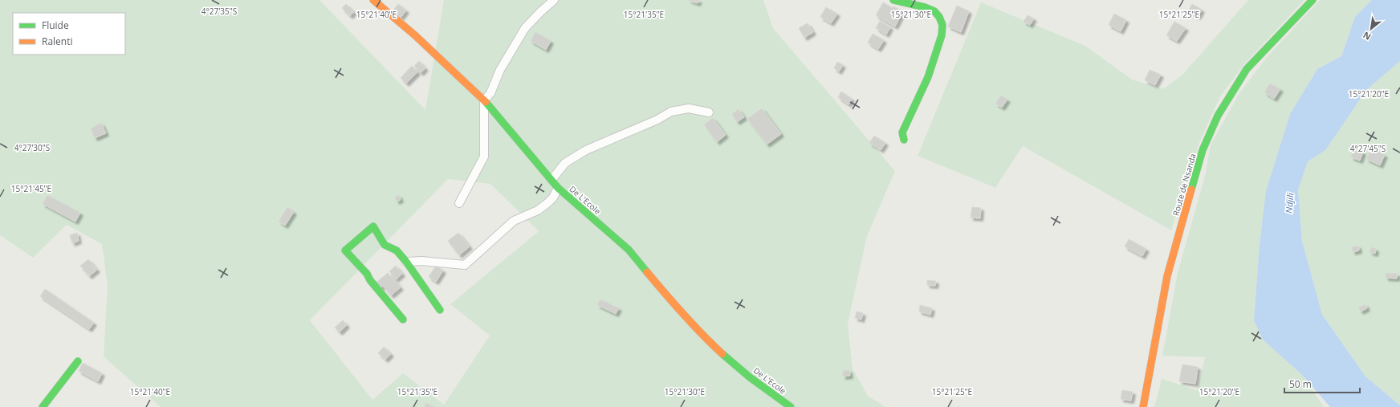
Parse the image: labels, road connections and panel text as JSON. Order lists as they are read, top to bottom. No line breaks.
{"streets":{"street":["Route de Nsanda","De L'Ecole"]},"water":["Ndjili"],"legend":["Fluide","Ralenti"],"scale_bar":"50 m","north":"bottom left","coordinates":["4°27'35\"S","15°21'40\"E","15°21'35\"E","15°21'30\"E","15°21'25\"E","15°21'20\"E","4°27'30\"S","4°27'45\"S","15°21'45\"E"]}
